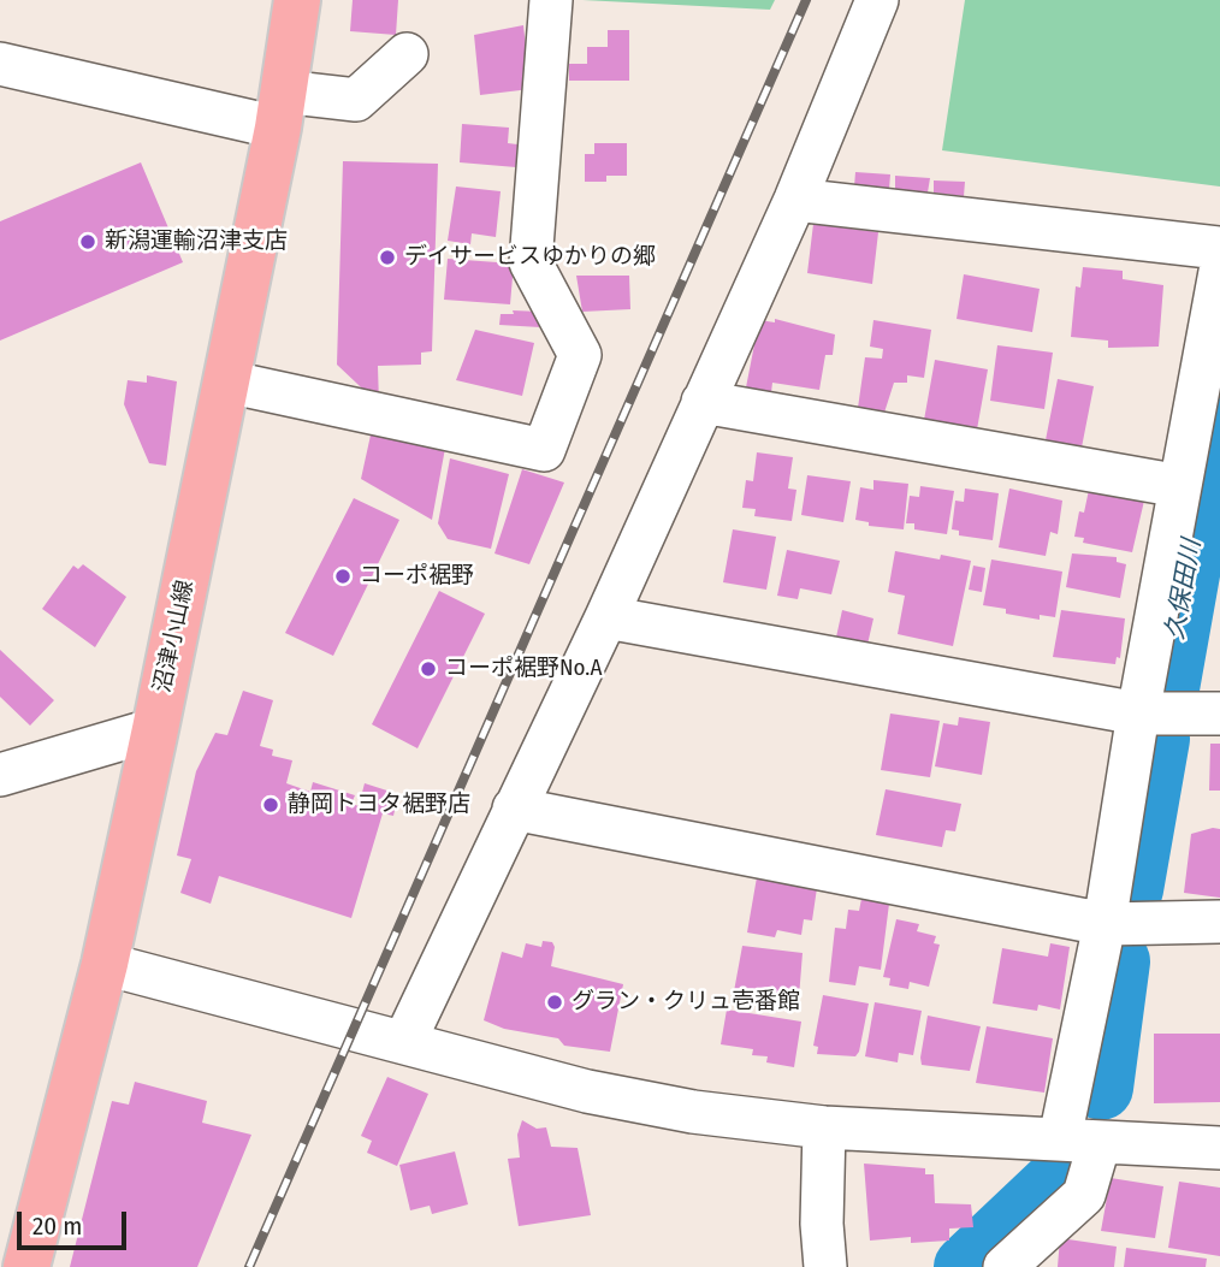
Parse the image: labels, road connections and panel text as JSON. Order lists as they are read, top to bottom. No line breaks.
{"streets":{"main road":["沼津小山線"]},"water":["久保田川"],"places":["新潟運輸沼津支店","デイサービスゆかりの郷","コーポ裾野","コーポ裾野No.A","静岡トヨタ裾野店","グラン・クリュ壱番館"],"scale_bar":"20 m"}
